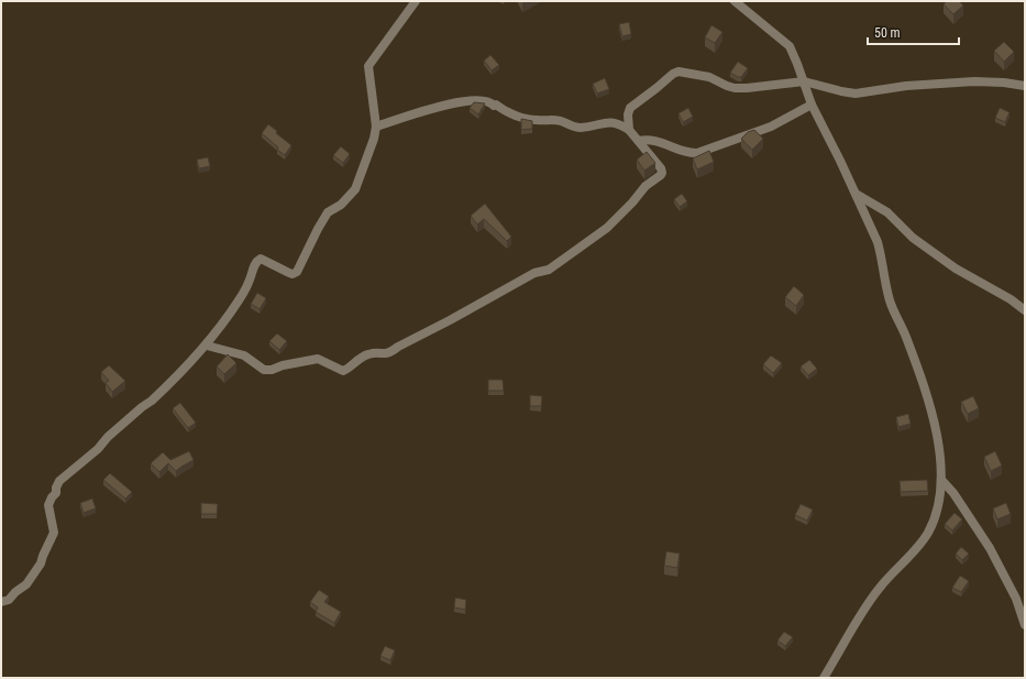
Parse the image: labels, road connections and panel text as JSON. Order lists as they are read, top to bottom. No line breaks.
{"scale_bar":"50 m"}
